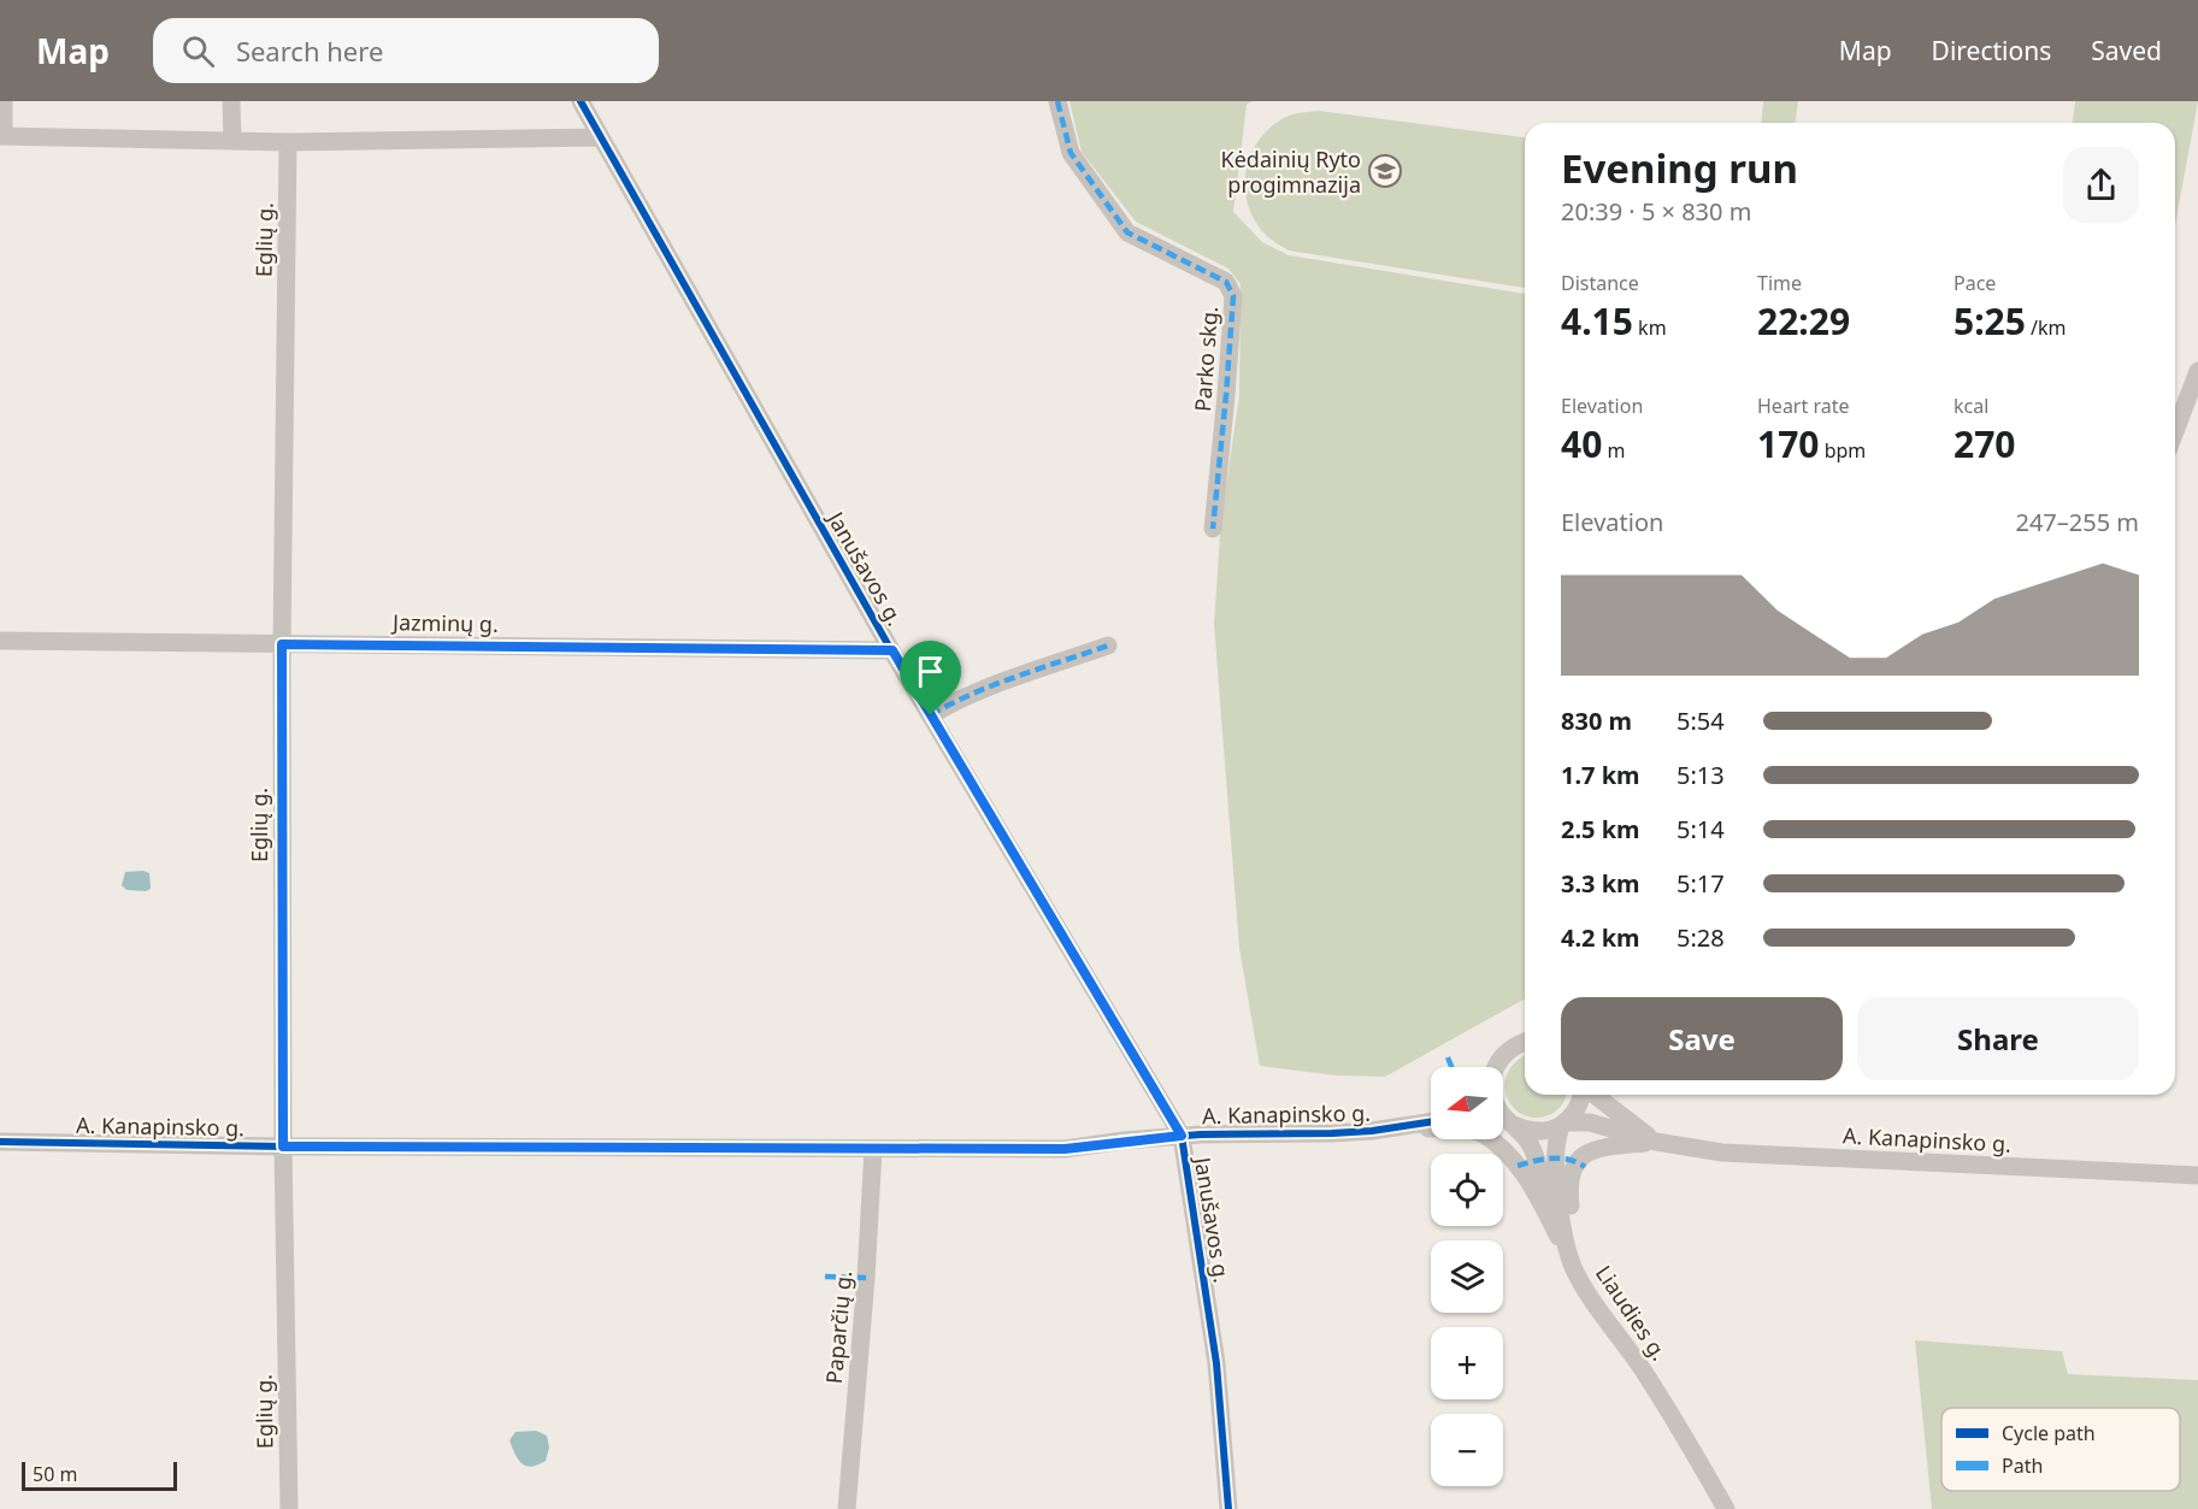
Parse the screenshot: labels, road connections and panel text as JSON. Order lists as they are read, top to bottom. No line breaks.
{"streets":{"street":["Eglių g.","Parko skg.","Janušavos g.","Jazminų g.","A. Kanapinsko g.","Liaudies g.","Paparčių g."]},"crossings":[["Eglių g.","Jazminų g."],["Eglių g.","A. Kanapinsko g."],["Janušavos g.","Jazminų g."],["Janušavos g.","A. Kanapinsko g."],["A. Kanapinsko g.","Paparčių g."]],"places":{"school or university":["Kėdainių Ryto progimnazija"]},"legend":["Cycle path","Path"],"scale_bar":"50 m","north":"left","page":{"header":"Map","search":"Search here","nav":["Map","Directions","Saved"],"heading":["Evening run","20:39 · 5 × 830 m"],"stats":[["Distance","4.15 km"],["Time","22:29"],["Pace","5:25 /km"],["Elevation","40 m"],["Heart rate","170 bpm"],["kcal","270"]],"chart":["Elevation","247–255 m"],"list":[{"name":"830 m","note":"5:54"},{"name":"1.7 km","note":"5:13"},{"name":"2.5 km","note":"5:14"},{"name":"3.3 km","note":"5:17"},{"name":"4.2 km","note":"5:28"}],"buttons":["Save","Share"],"map_buttons":["+","−"],"scale":"50 m"}}
